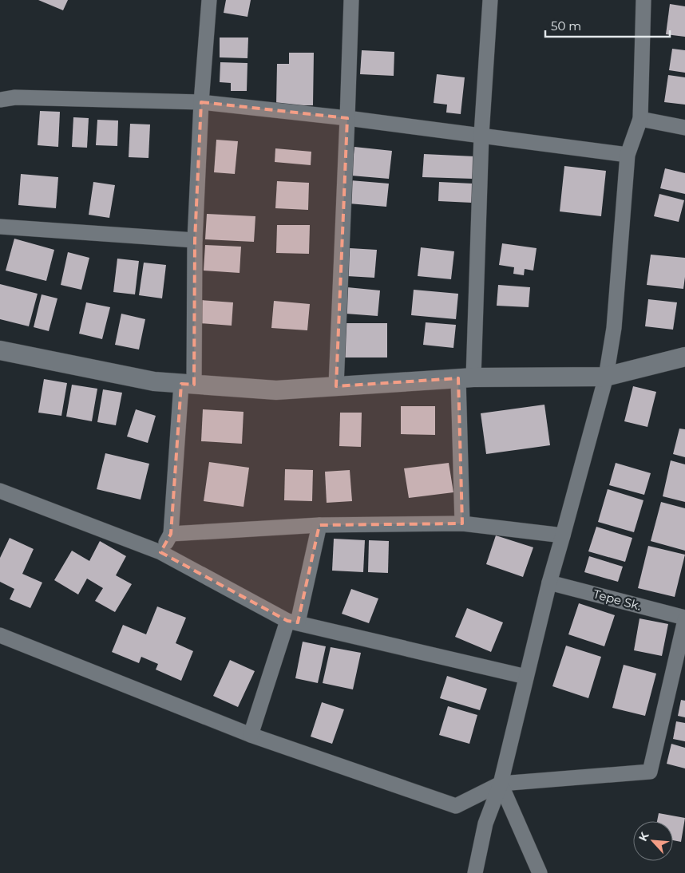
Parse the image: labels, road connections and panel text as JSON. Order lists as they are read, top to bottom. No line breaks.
{"streets":{"street":["Tepe Sk."]},"scale_bar":"50 m","north":"top left"}
